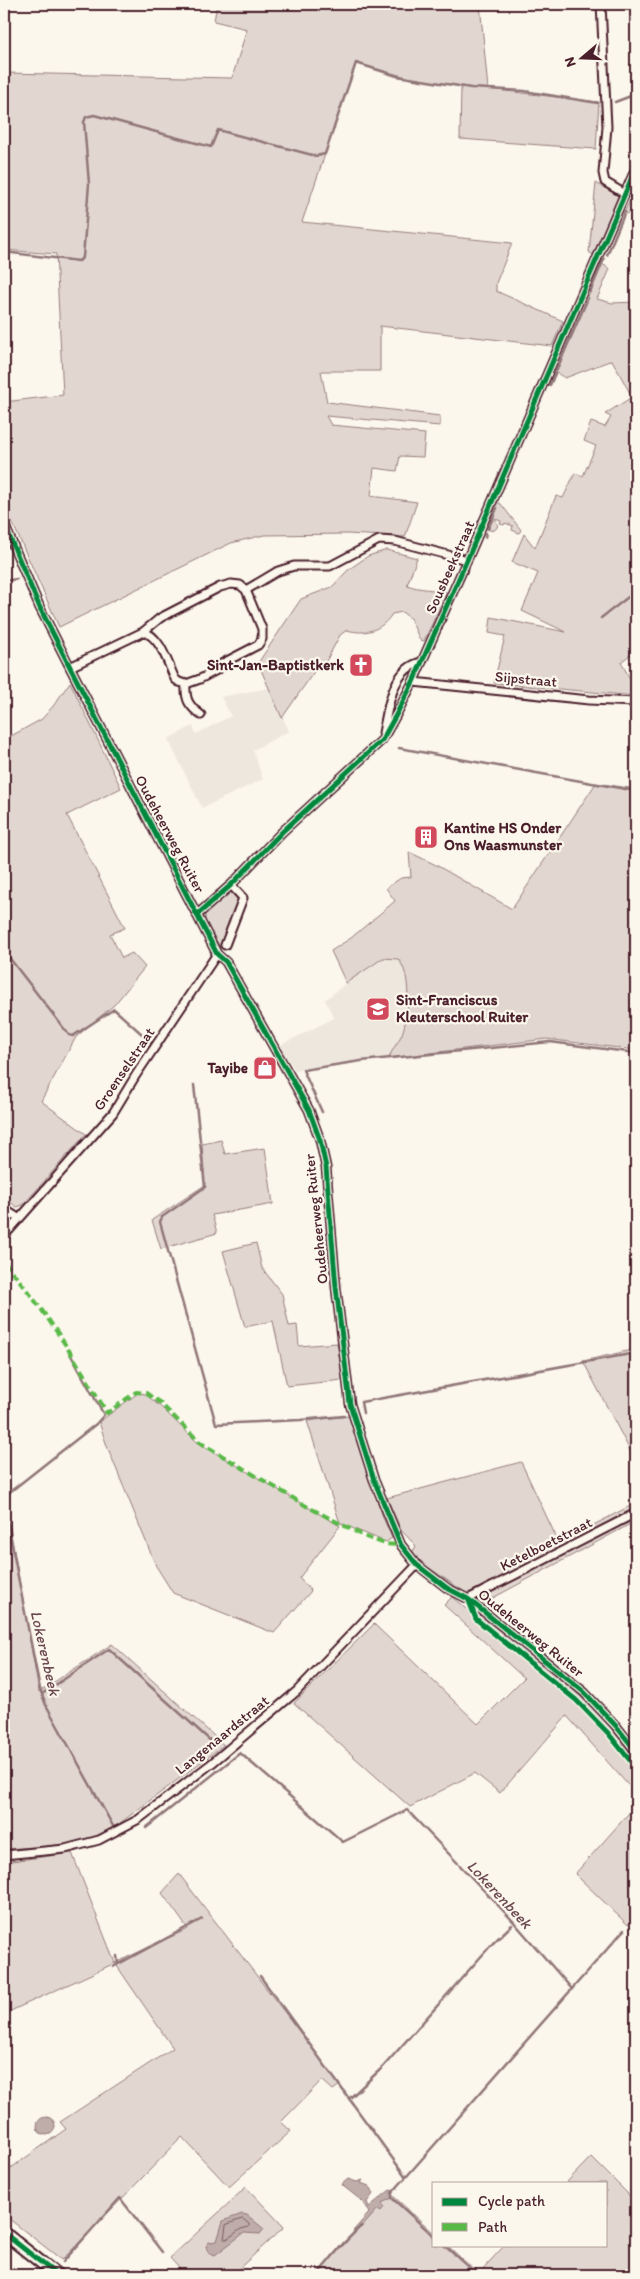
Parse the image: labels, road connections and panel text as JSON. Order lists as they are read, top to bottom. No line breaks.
{"streets":{"street":["Sousbeekstraat","Sijpstraat","Oudeheerweg Ruiter","Groenselstraat","Ketelboetstraat","Langenaardstraat"]},"crossings":[["Sousbeekstraat","Sijpstraat"],["Sousbeekstraat","Oudeheerweg Ruiter"],["Oudeheerweg Ruiter","Groenselstraat"],["Oudeheerweg Ruiter","Ketelboetstraat"],["Oudeheerweg Ruiter","Langenaardstraat"]],"water":["Lokerenbeek"],"places":{"church":["Sint-Jan-Baptistkerk"],"building":["Kantine HS Onder Ons Waasmunster"],"school or university":["Sint-Franciscus Kleuterschool Ruiter"],"shop":["Tayibe"]},"legend":["Cycle path","Path"],"north":"left"}
